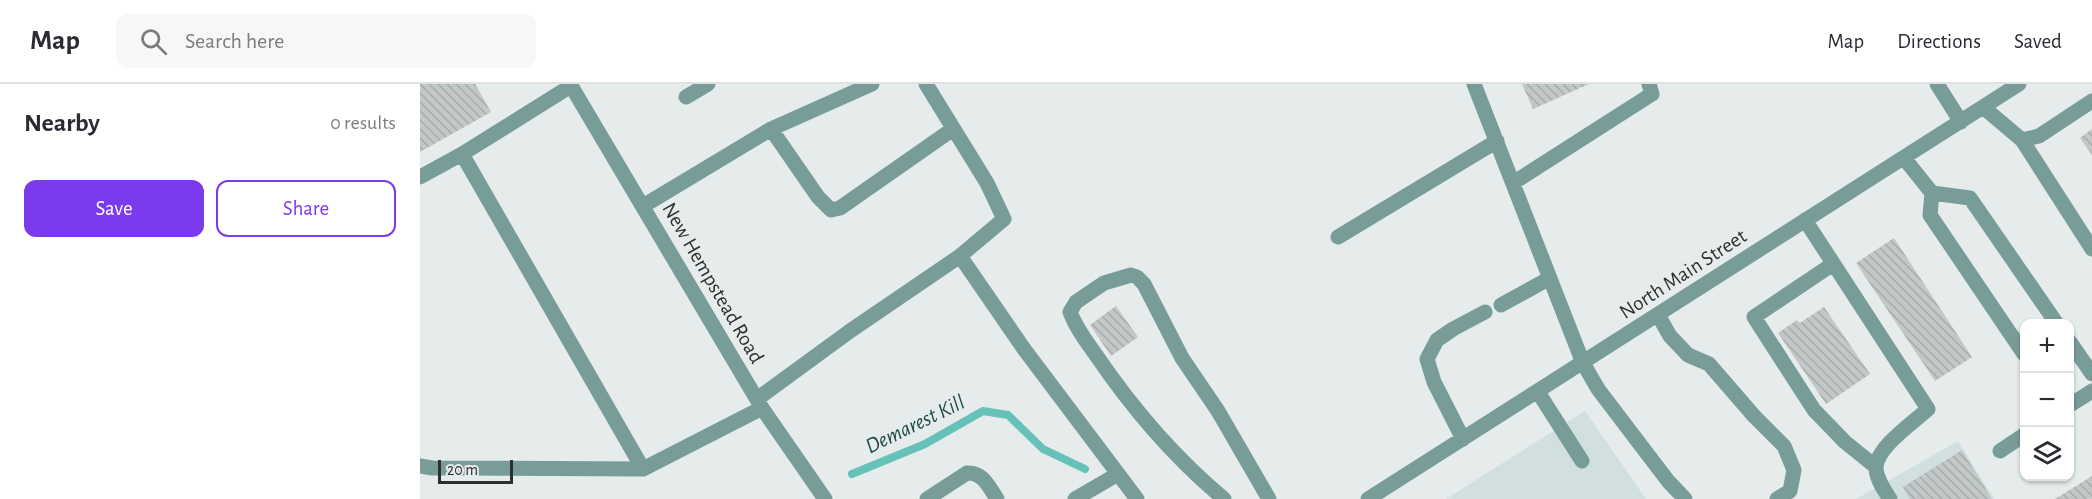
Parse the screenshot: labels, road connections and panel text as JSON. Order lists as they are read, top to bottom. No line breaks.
{"streets":{"street":["North Main Street","New Hempstead Road"]},"water":["Demarest Kill"],"scale_bar":"20 m","page":{"header":"Map","search":"Search here","nav":["Map","Directions","Saved"],"heading":["Nearby","0 results"],"buttons":["Save","Share"],"map_buttons":["+","−"],"scale":"20 m"}}
